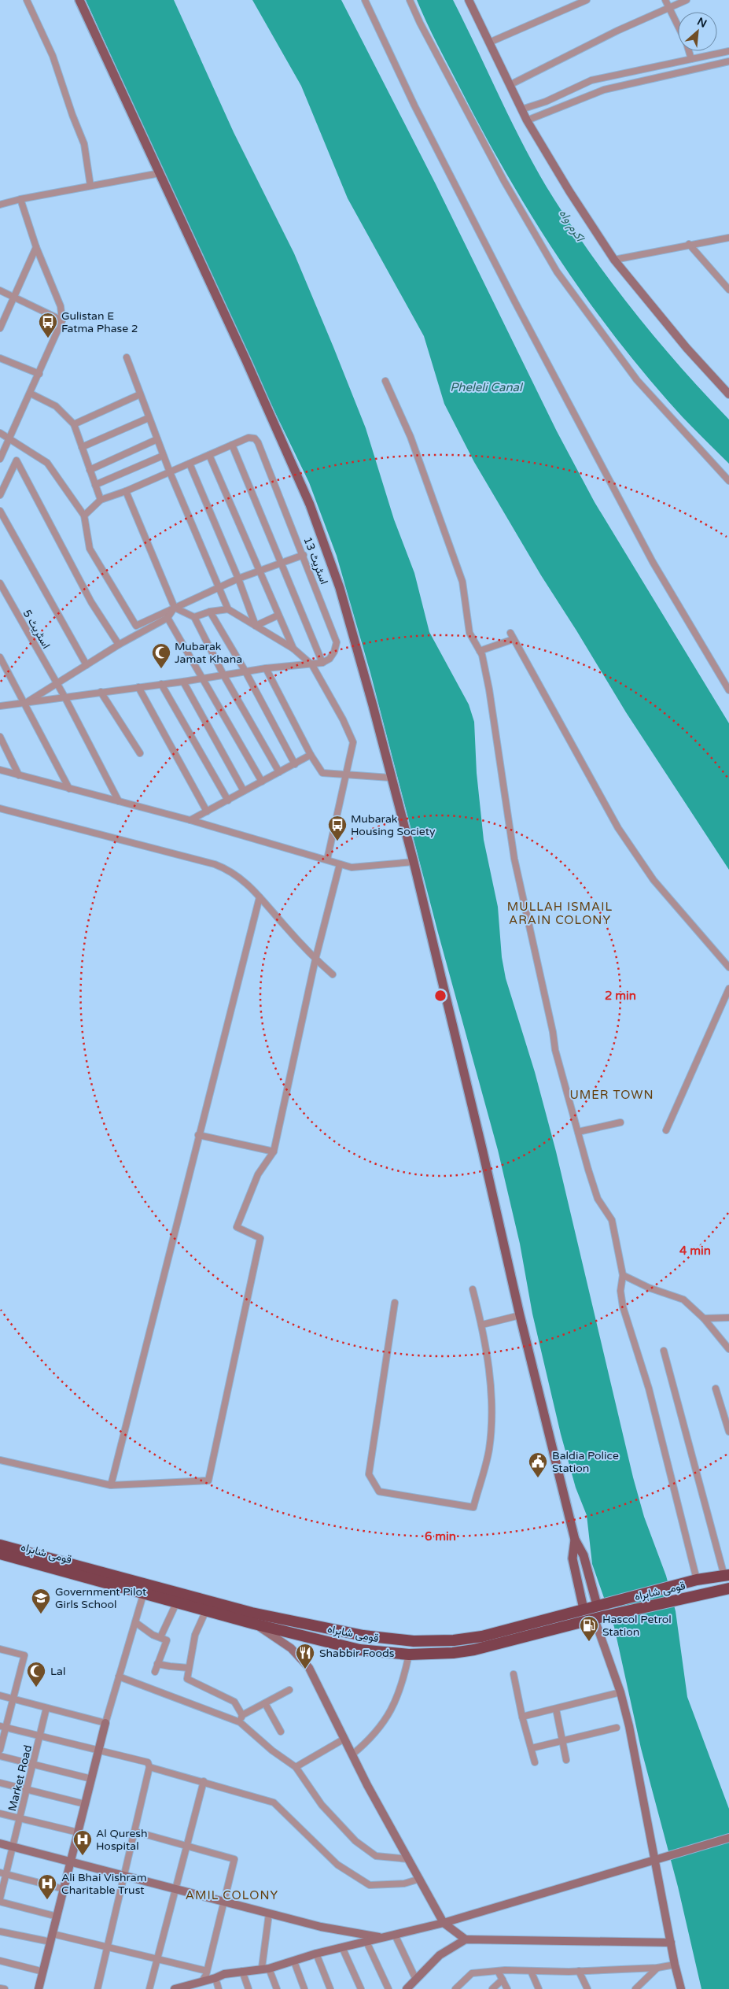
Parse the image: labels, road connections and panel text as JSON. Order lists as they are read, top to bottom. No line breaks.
{"streets":{"highway":["قومی شاہراہ"],"street":["اسٹریٹ 13","اسٹریٹ 5","Market Road"]},"districts":["MULLAH ISMAIL ARAIN COLONY","UMER TOWN","AMIL COLONY"],"water":["اکرم واہ","Pheleli Canal"],"places":{"bus stop":["Gulistan E Fatma Phase 2","Mubarak Housing Society"],"mosque":["Mubarak Jamat Khana","Lal"],"public building":["Baldia Police Station"],"school or university":["Government Pilot Girls School"],"fuel station":["Hascol Petrol Station"],"restaurant":["Shabbir Foods"],"hospital":["Al Quresh Hospital","Ali Bhai Vishram Charitable Trust"]},"north":"top right","rings":["2 min","4 min","6 min"]}
